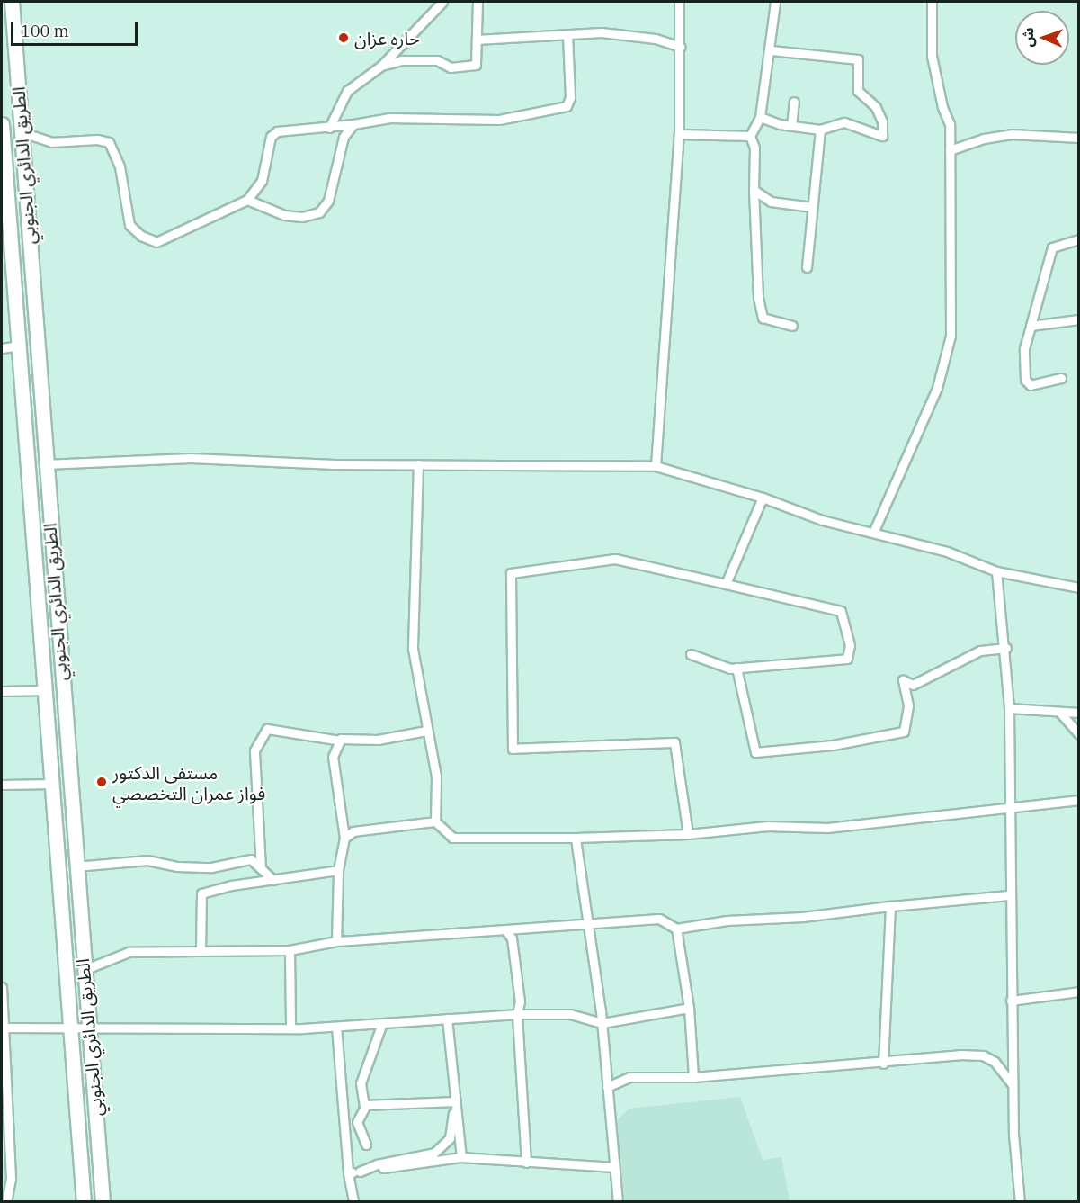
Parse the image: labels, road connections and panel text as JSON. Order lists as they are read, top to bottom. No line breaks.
{"streets":{"main road":["الطريق الدائري الجنوبي"]},"places":["حاره عزان","مستفى الدكتور فواز عمران التخصصي"],"scale_bar":"100 m","north":"left"}
